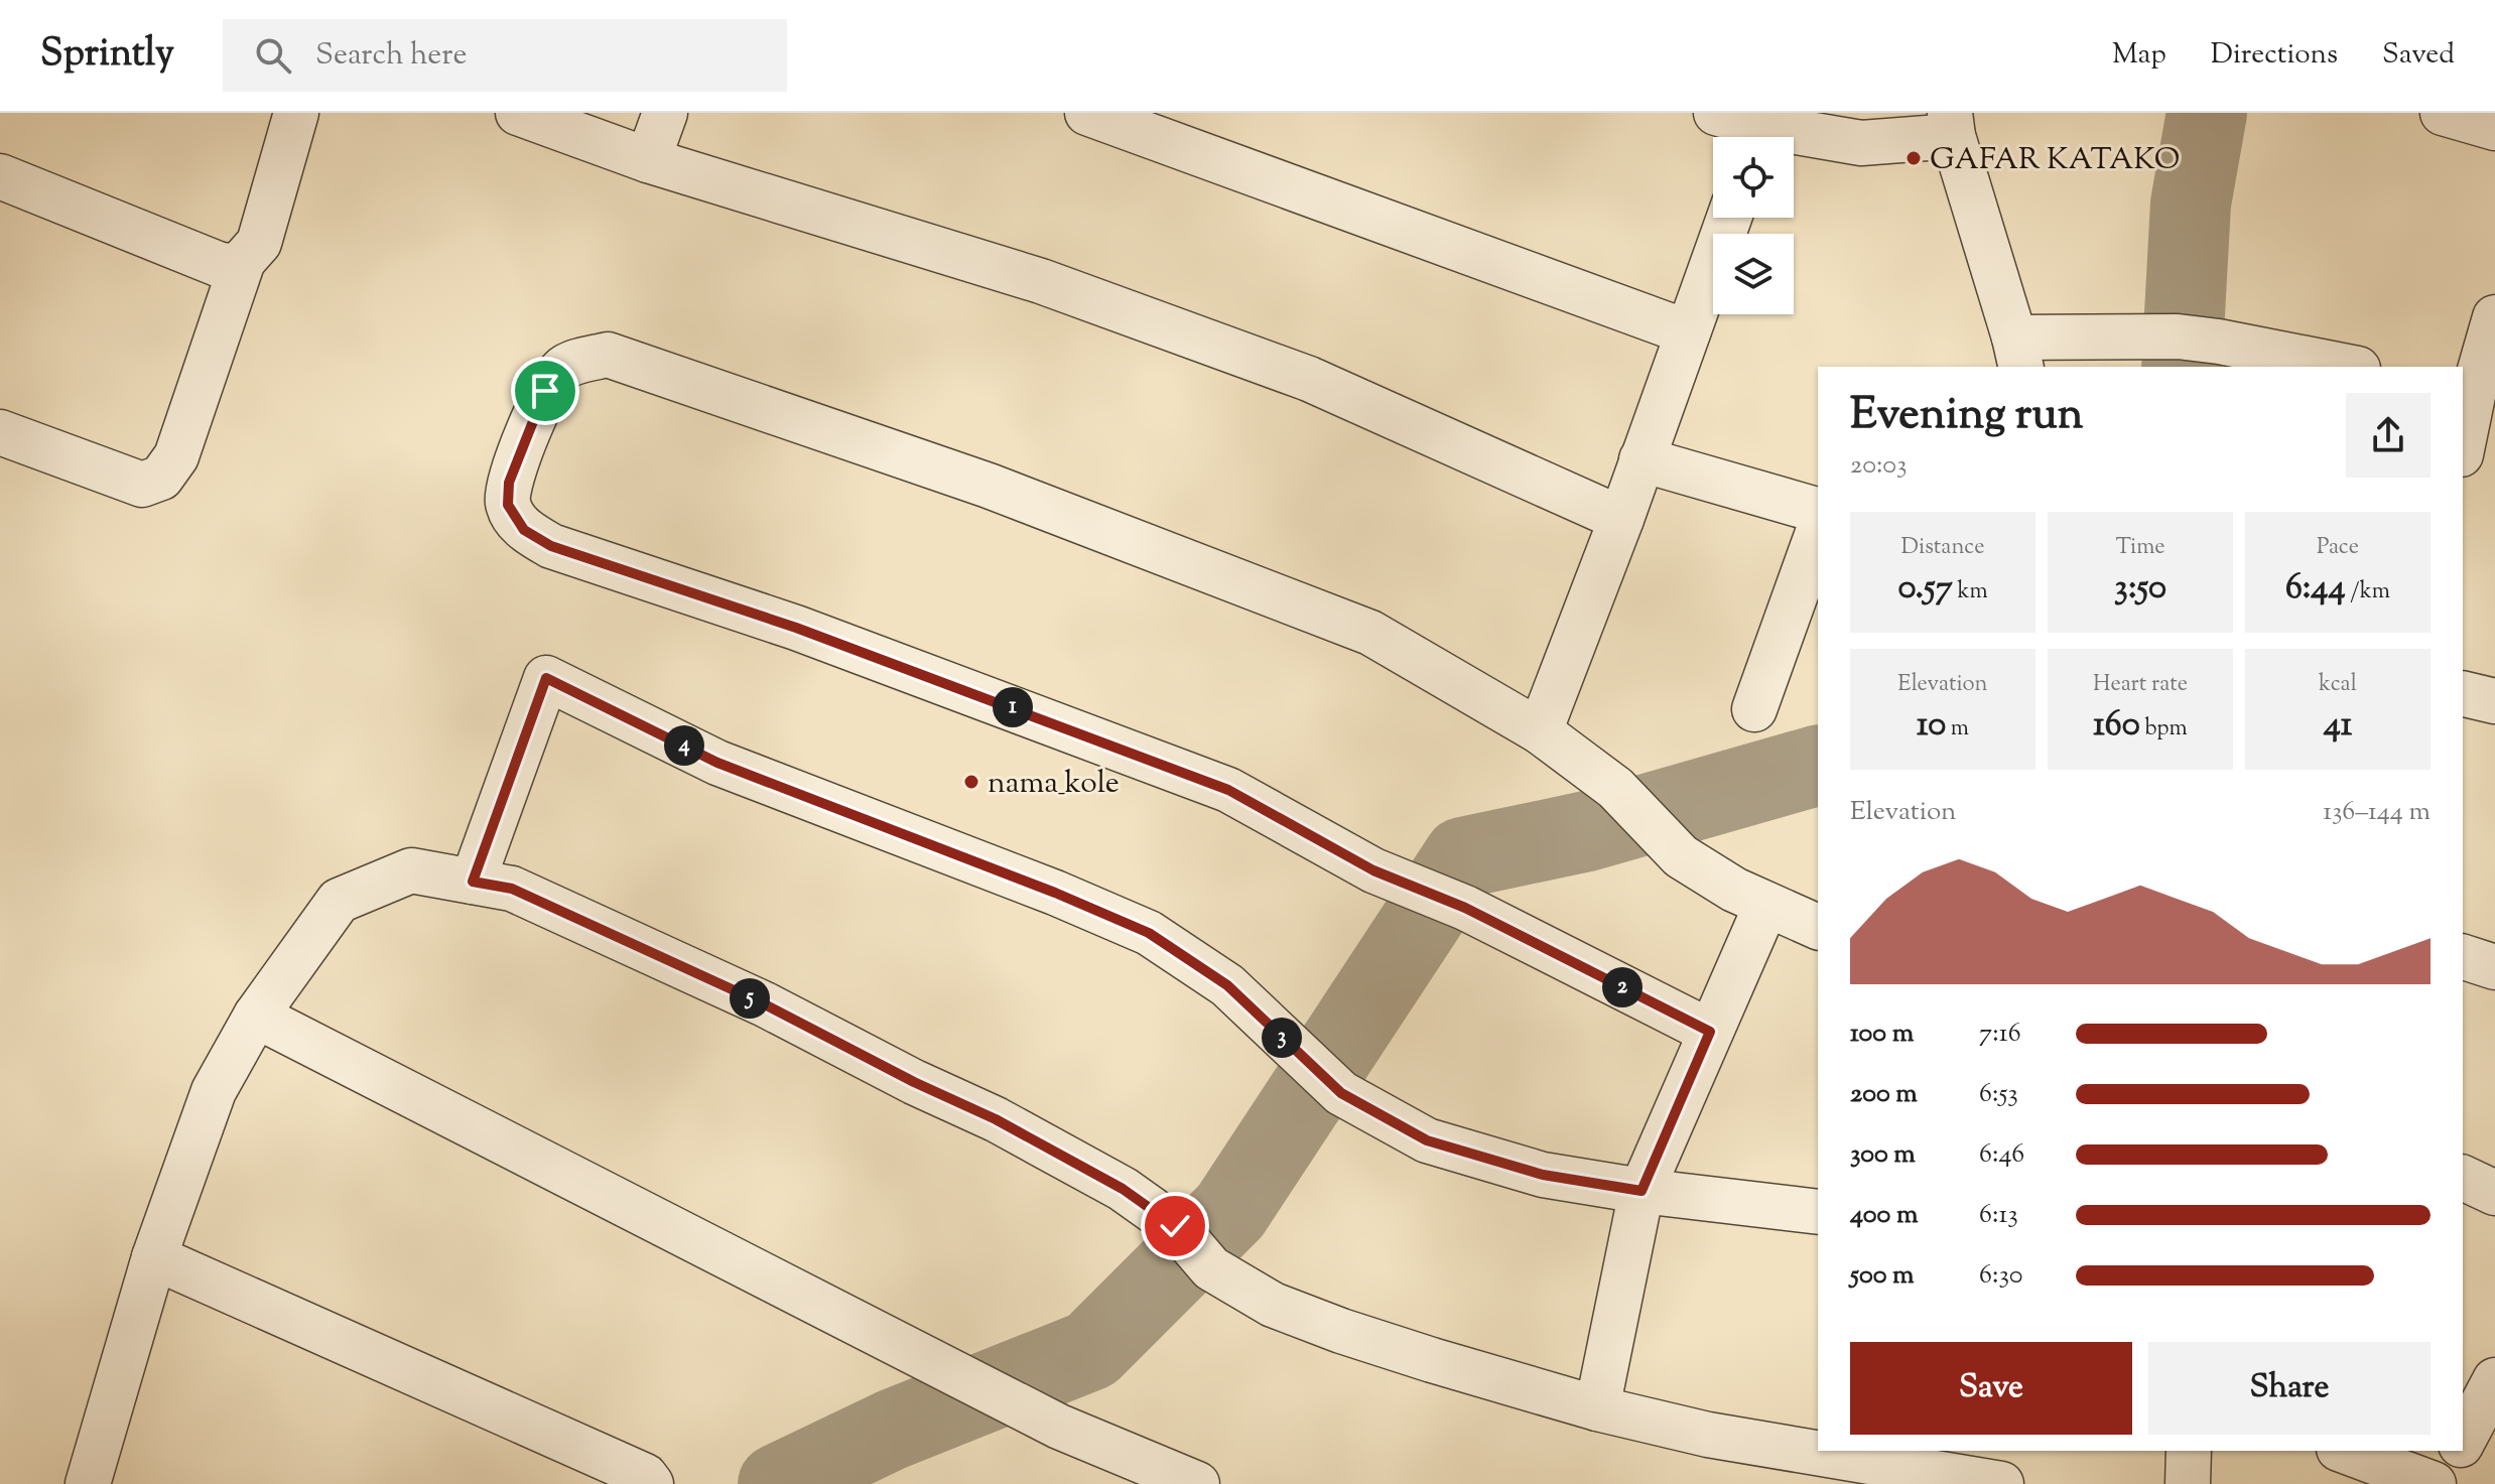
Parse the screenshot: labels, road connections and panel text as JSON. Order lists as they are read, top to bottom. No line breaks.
{"places":["GAFAR KATAKO","nama_kole"],"page":{"header":"Sprintly","search":"Search here","nav":["Map","Directions","Saved"],"heading":["Evening run","20:03"],"stats":[["Distance","0.57 km"],["Time","3:50"],["Pace","6:44 /km"],["Elevation","10 m"],["Heart rate","160 bpm"],["kcal","41"]],"pins":["1","4","2","5","3"],"chart":["Elevation","136–144 m"],"list":[{"name":"100 m","note":"7:16"},{"name":"200 m","note":"6:53"},{"name":"300 m","note":"6:46"},{"name":"400 m","note":"6:13"},{"name":"500 m","note":"6:30"}],"buttons":["Save","Share"]}}
